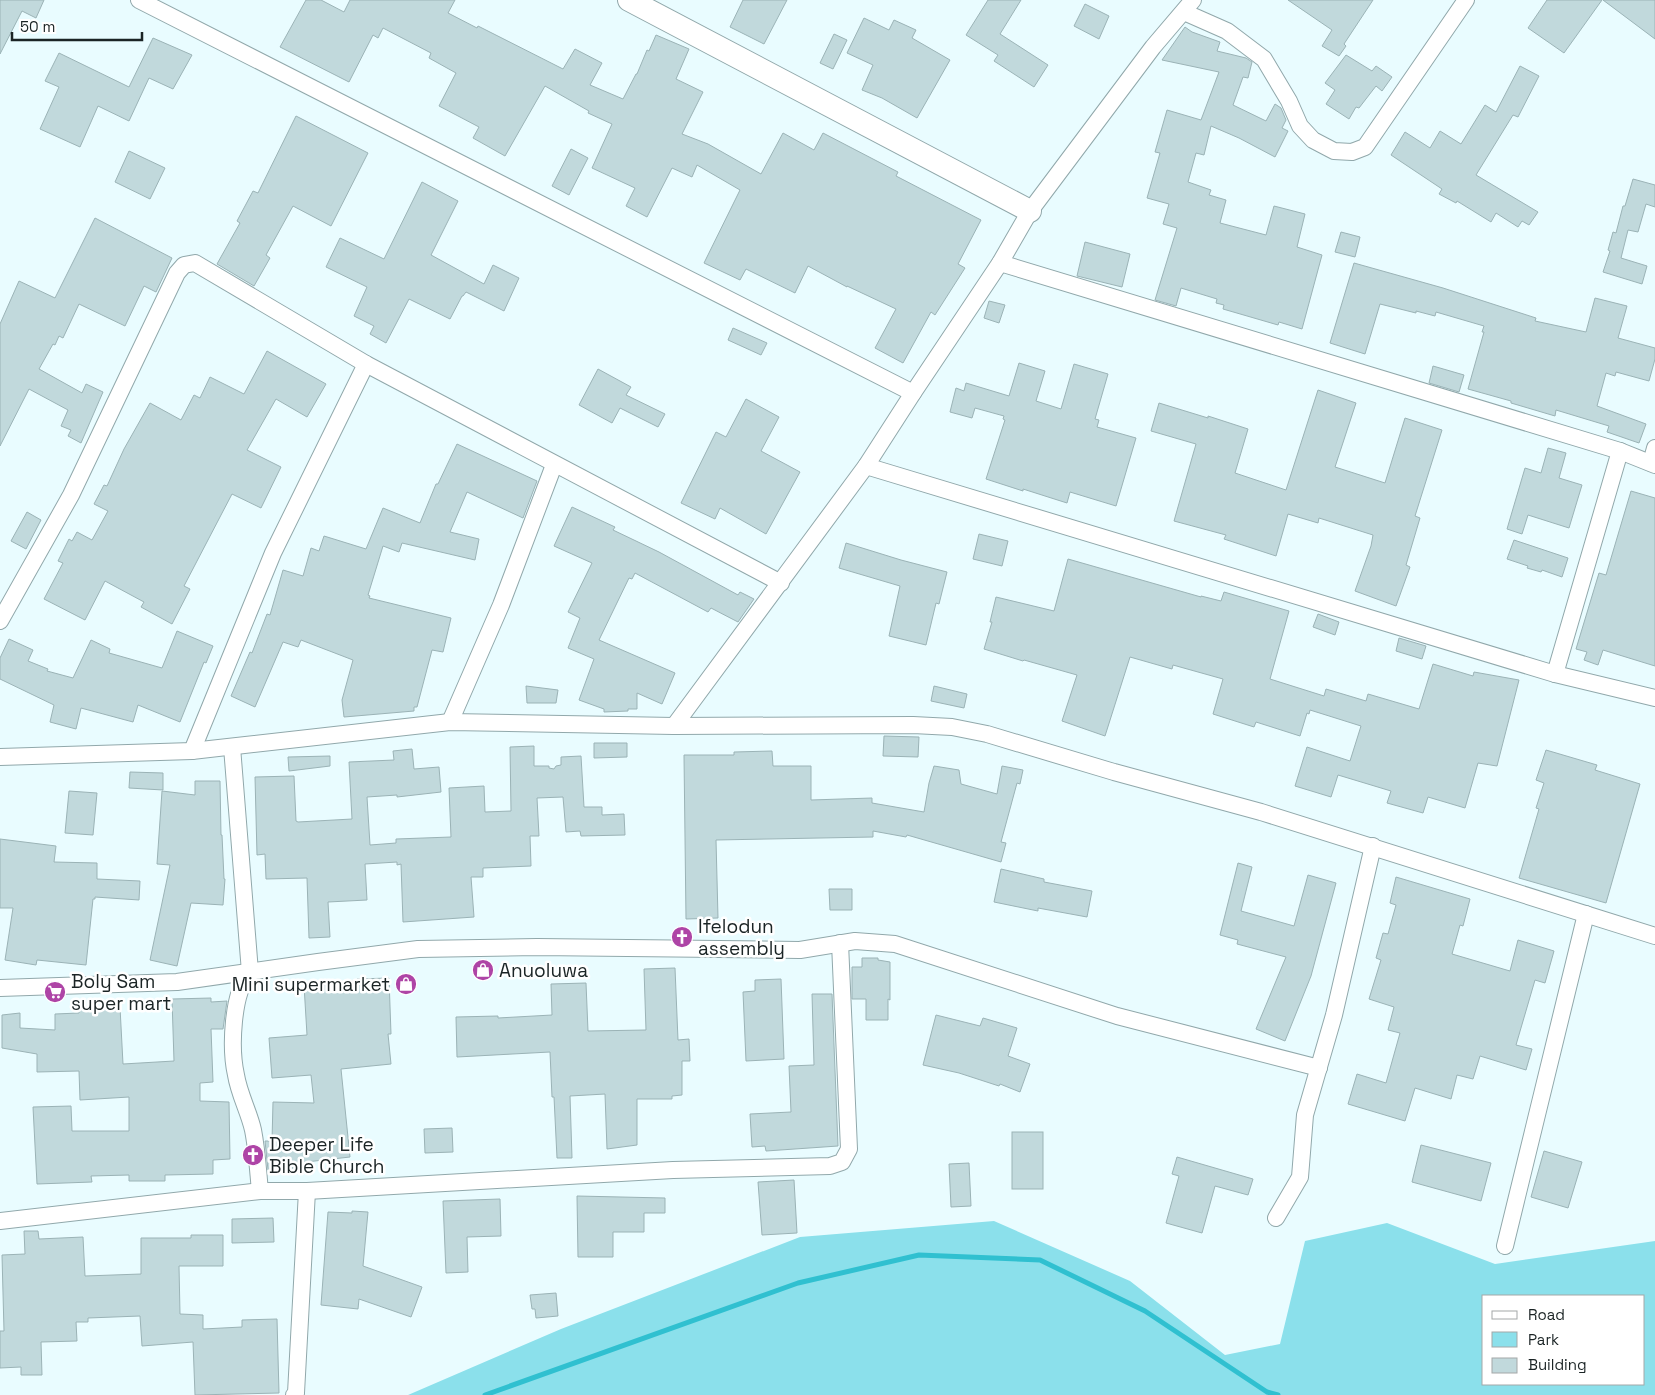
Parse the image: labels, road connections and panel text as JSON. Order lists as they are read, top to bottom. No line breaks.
{"places":{"church":["Ifelodun assembly","Deeper Life Bible Church"],"shop":["Anuoluwa","Mini supermarket"],"supermarket":["Boly Sam super mart"]},"legend":["Road","Park","Building"],"scale_bar":"50 m"}
